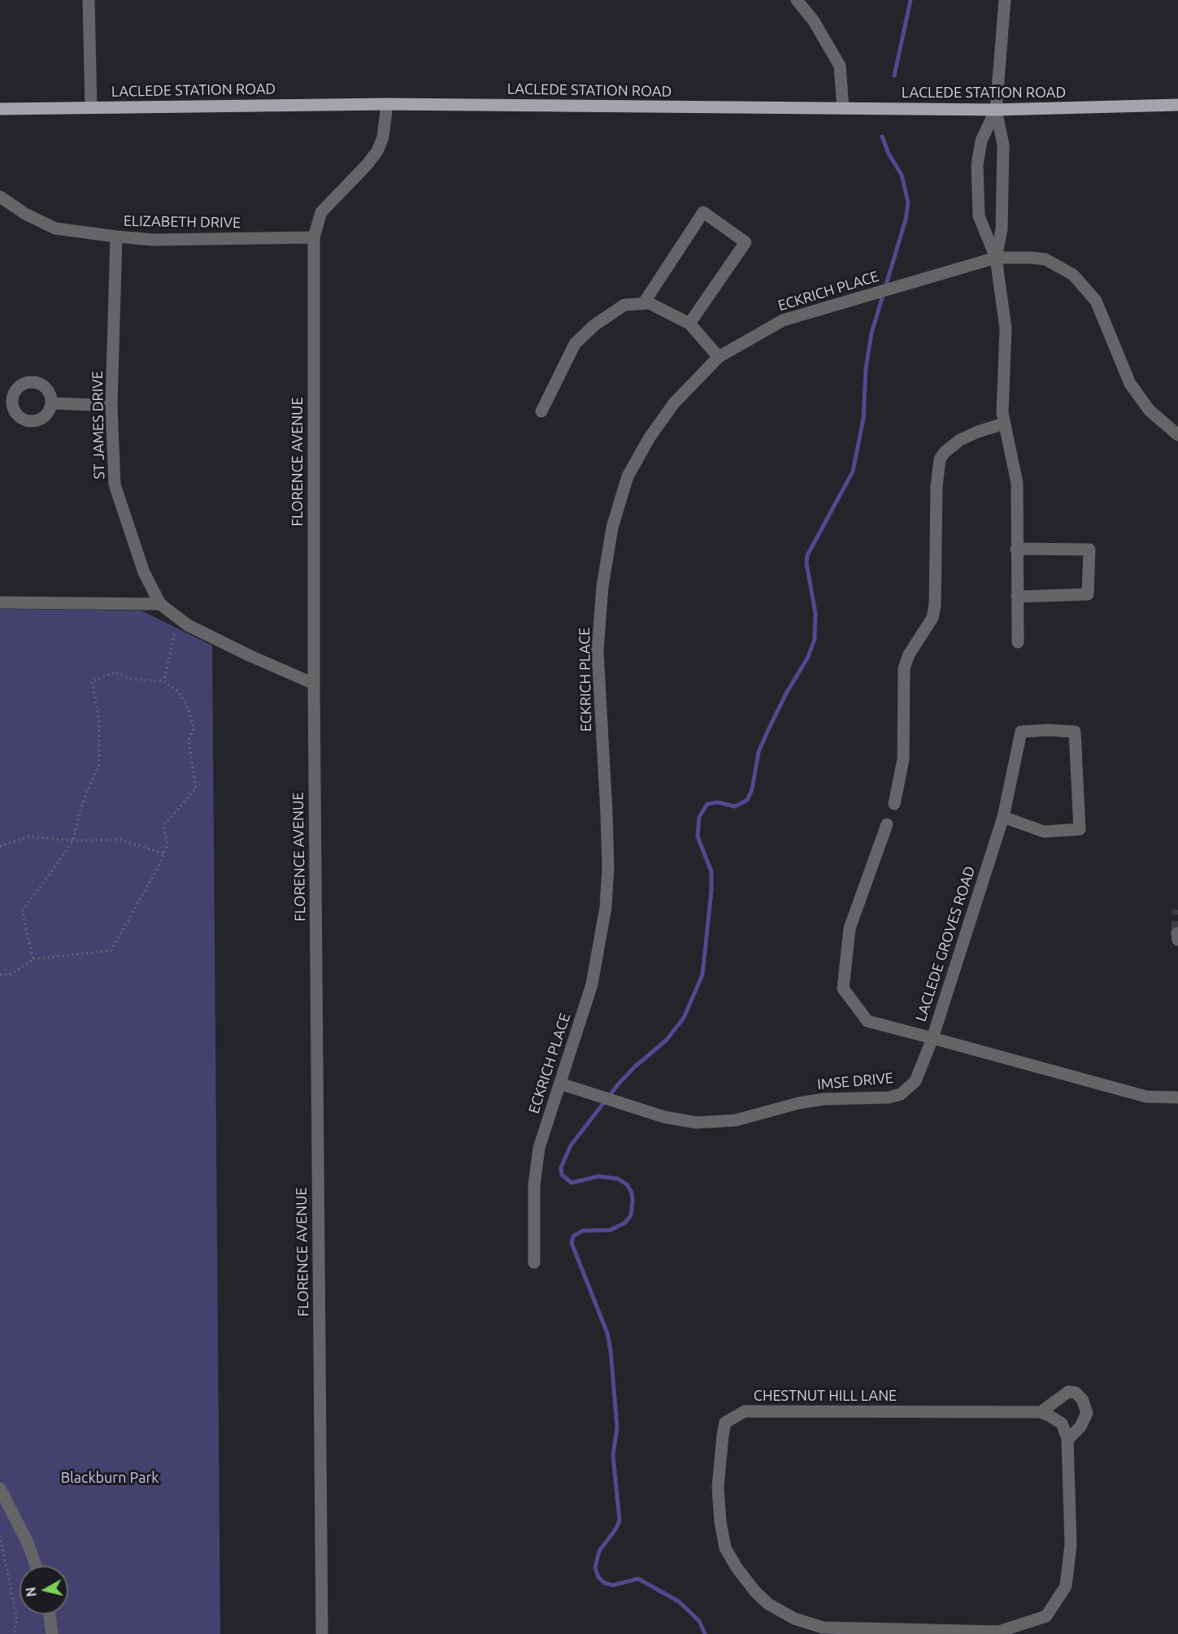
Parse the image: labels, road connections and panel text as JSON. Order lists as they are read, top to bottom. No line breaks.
{"streets":{"main road":["LACLEDE STATION ROAD"],"street":["ELIZABETH DRIVE","ECKRICH PLACE","ST JAMES DRIVE","FLORENCE AVENUE","LACLEDE GROVES ROAD","IMSE DRIVE","CHESTNUT HILL LANE"]},"crossings":[["LACLEDE STATION ROAD","FLORENCE AVENUE"],["ELIZABETH DRIVE","ST JAMES DRIVE"],["ELIZABETH DRIVE","FLORENCE AVENUE"],["ECKRICH PLACE","IMSE DRIVE"],["LACLEDE GROVES ROAD","IMSE DRIVE"]],"parks":["Blackburn Park"],"north":"left"}
